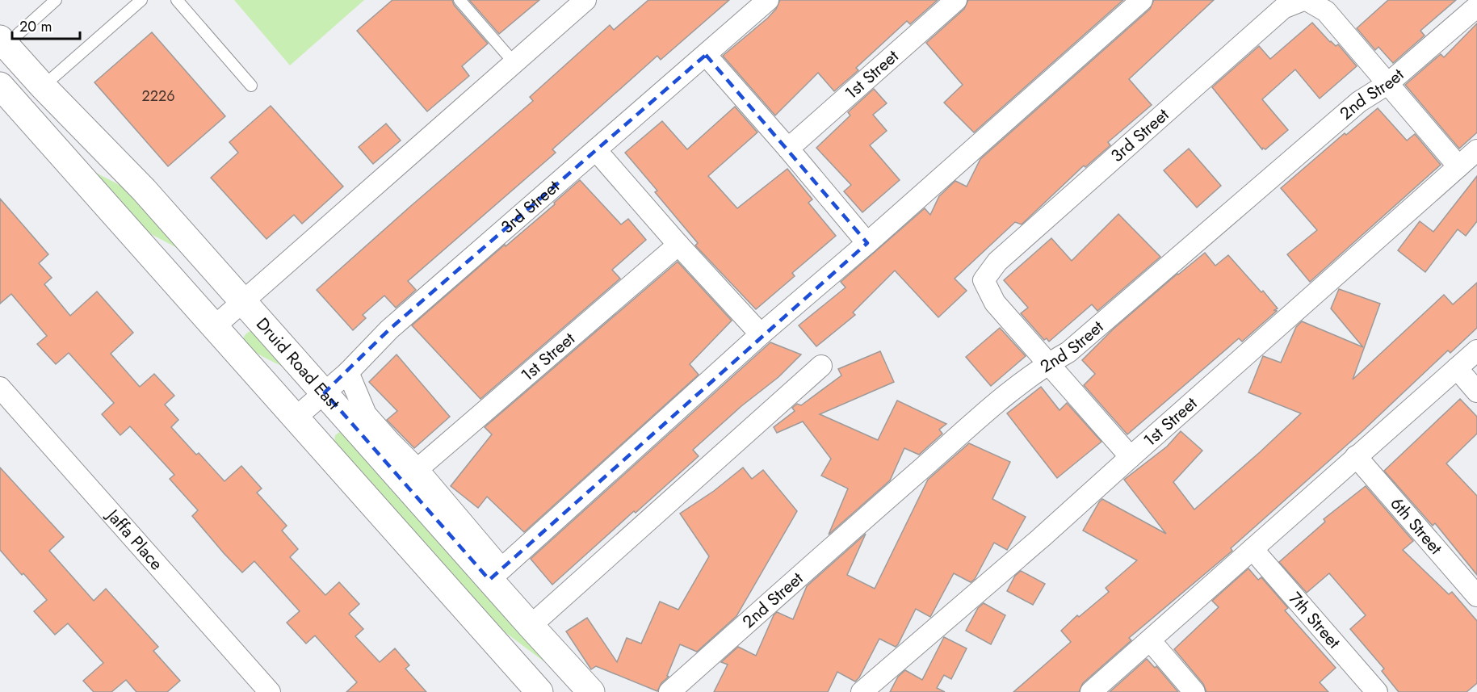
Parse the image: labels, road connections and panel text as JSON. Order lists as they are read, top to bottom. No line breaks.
{"streets":{"street":["1st Street","2nd Street","3rd Street","Druid Road East","6th Street","Jaffa Place","7th Street"]},"crossings":[["2nd Street","3rd Street"],["3rd Street","Druid Road East"]],"house_numbers":["2226"],"scale_bar":"20 m"}
